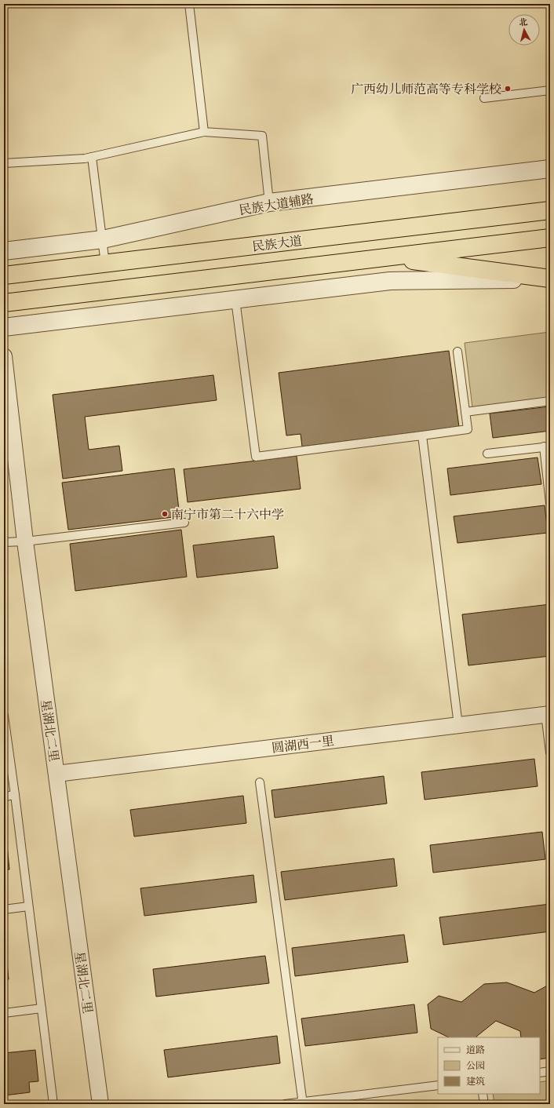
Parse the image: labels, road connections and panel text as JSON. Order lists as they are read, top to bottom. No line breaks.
{"streets":{"highway":["民族大道"],"street":["民族大道辅路","星湖北二里","圆湖西一里"]},"crossings":[["星湖北二里","圆湖西一里"]],"places":["广西幼儿师范高等专科学校","南宁市第二十六中学"],"legend":["道路","公园","建筑"],"north":"top"}
